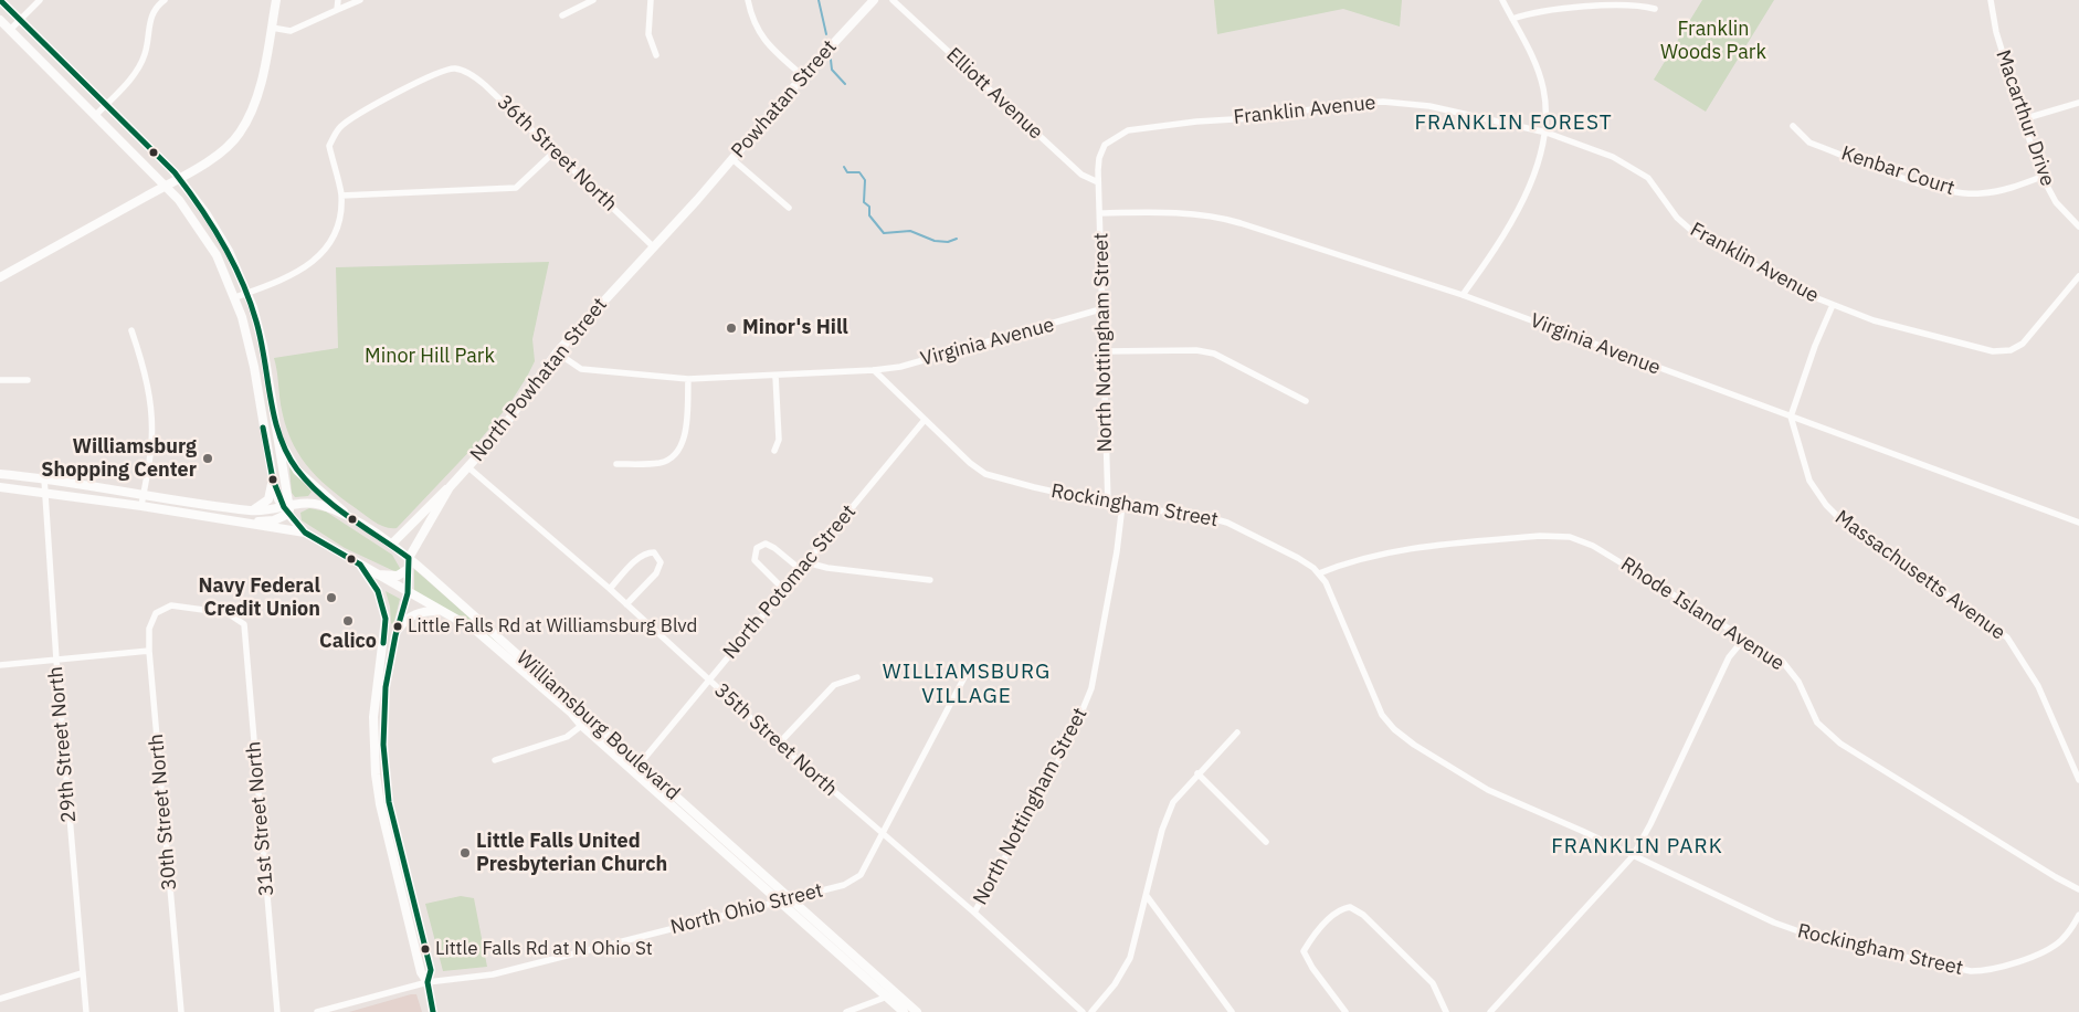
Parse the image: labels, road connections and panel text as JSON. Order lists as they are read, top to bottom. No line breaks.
{"streets":{"main road":["Powhatan Street","North Powhatan Street","Williamsburg Boulevard"],"street":["Elliott Avenue","Franklin Avenue","Macarthur Drive","36th Street North","Kenbar Court","Virginia Avenue","North Nottingham Street","Rockingham Street","Massachusetts Avenue","North Potomac Street","Rhode Island Avenue","35th Street North","29th Street North","30th Street North","31st Street North","North Ohio Street"]},"crossings":[["Elliott Avenue","Franklin Avenue"],["Elliott Avenue","North Nottingham Street"],["Powhatan Street","North Powhatan Street"],["Franklin Avenue","North Nottingham Street"],["Macarthur Drive","Kenbar Court"],["36th Street North","North Powhatan Street"],["Virginia Avenue","North Nottingham Street"],["Virginia Avenue","North Powhatan Street"],["Virginia Avenue","Rockingham Street"],["Virginia Avenue","Massachusetts Avenue"],["North Nottingham Street","Rockingham Street"],["North Nottingham Street","35th Street North"],["North Powhatan Street","Williamsburg Boulevard"],["North Powhatan Street","35th Street North"],["Rockingham Street","North Potomac Street"],["Rockingham Street","Rhode Island Avenue"],["North Potomac Street","Williamsburg Boulevard"],["North Potomac Street","35th Street North"],["Williamsburg Boulevard","North Ohio Street"],["35th Street North","North Ohio Street"],["30th Street North","31st Street North"]],"districts":["FRANKLIN FOREST","WILLIAMSBURG VILLAGE","FRANKLIN PARK"],"parks":["Franklin Woods Park","Minor Hill Park"],"places":["Minor's Hill","Williamsburg Shopping Center","Navy Federal Credit Union","Calico","Little Falls Rd at Williamsburg Blvd","Little Falls United Presbyterian Church","Little Falls Rd at N Ohio St"]}
